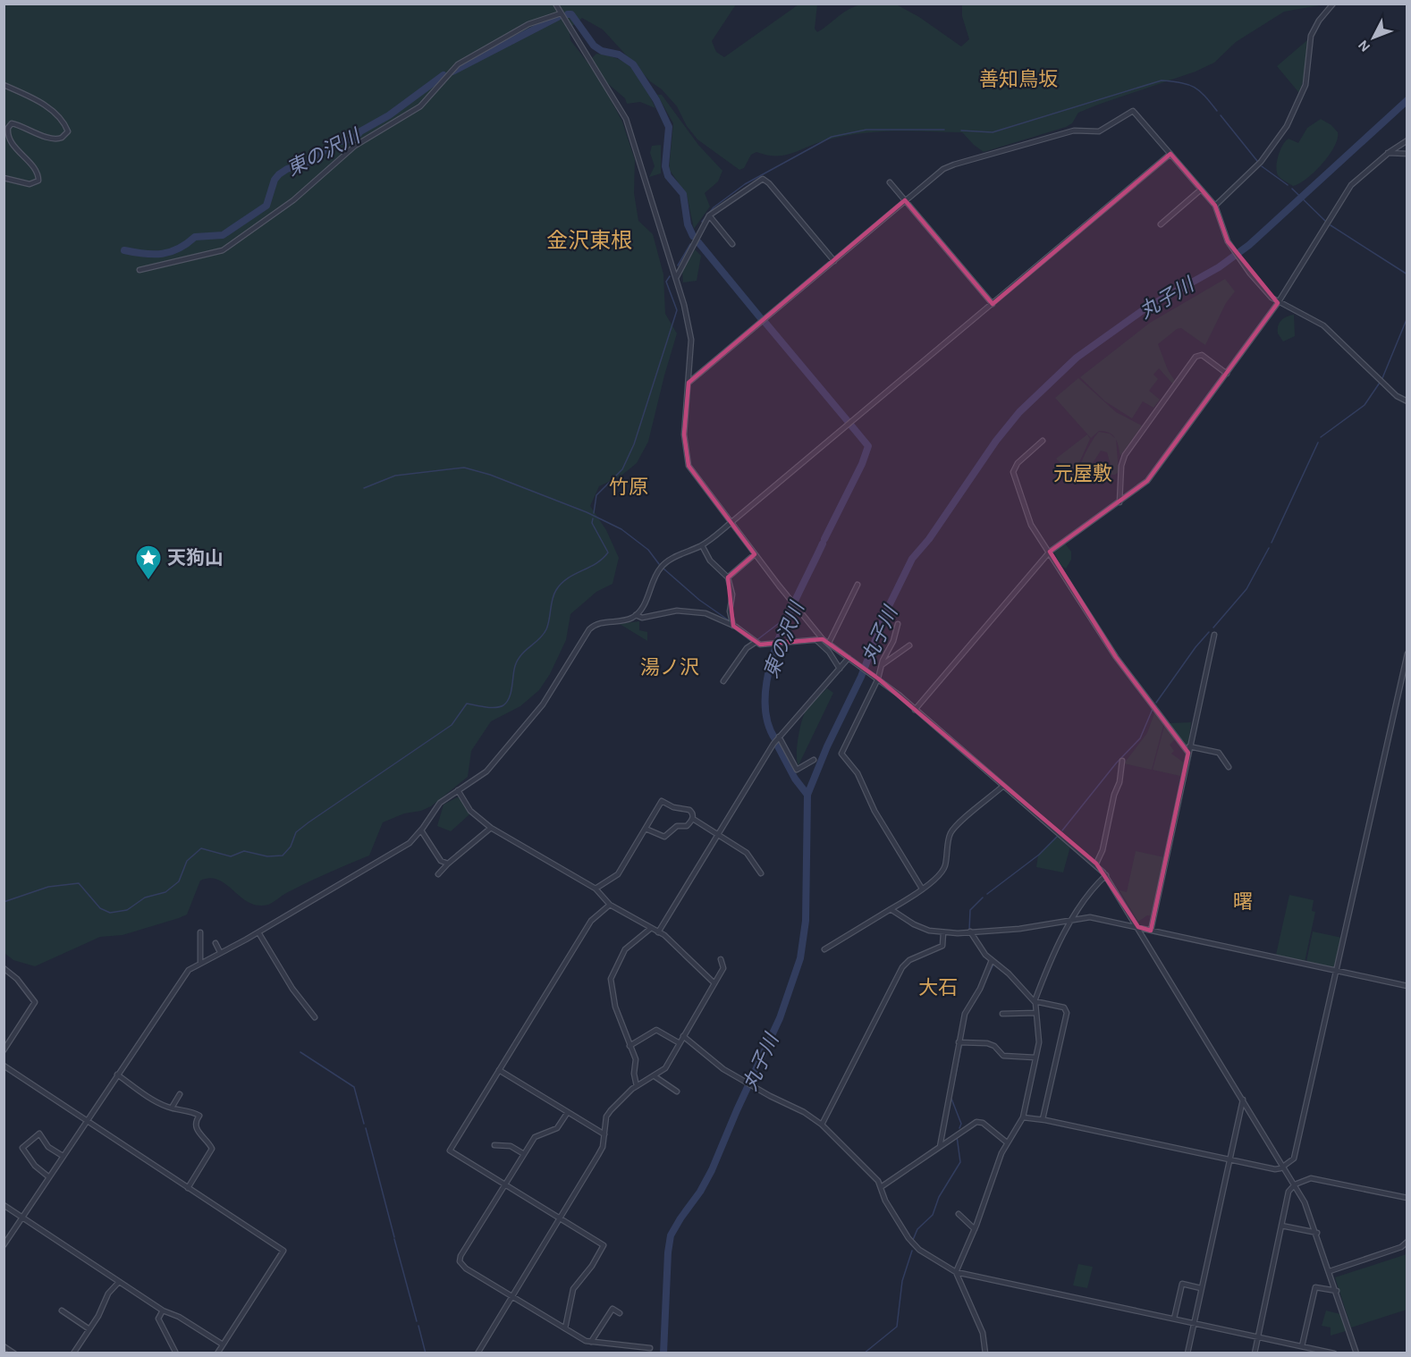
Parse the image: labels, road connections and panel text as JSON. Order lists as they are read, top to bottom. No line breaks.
{"districts":["善知鳥坂","金沢東根","元屋敷","竹原","湯ノ沢","曙","大石"],"water":["東の沢川","丸子川"],"places":{"place":["天狗山"]},"north":"bottom left"}
